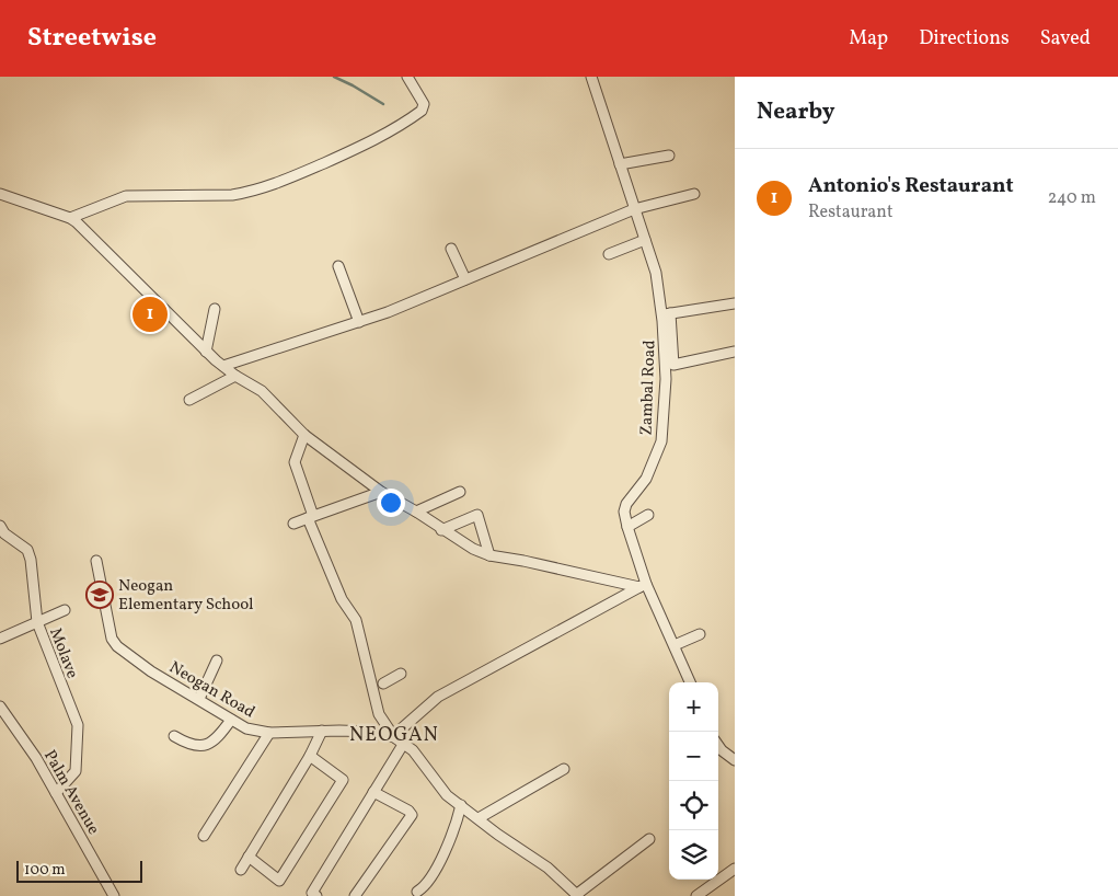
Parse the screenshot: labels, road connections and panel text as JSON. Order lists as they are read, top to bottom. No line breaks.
{"streets":{"street":["Zambal Road","Molave","Neogan Road","Palm Avenue"]},"crossings":[["Molave","Palm Avenue"]],"districts":["NEOGAN"],"places":{"school or university":["Neogan Elementary School"]},"scale_bar":"100 m","page":{"header":"Streetwise","nav":["Map","Directions","Saved"],"heading":"Nearby","list":[{"mark":"1","name":"Antonio's Restaurant","note":"Restaurant","value":"240 m"}],"pins":"1","map_buttons":["+","−"],"scale":"100 m"}}
